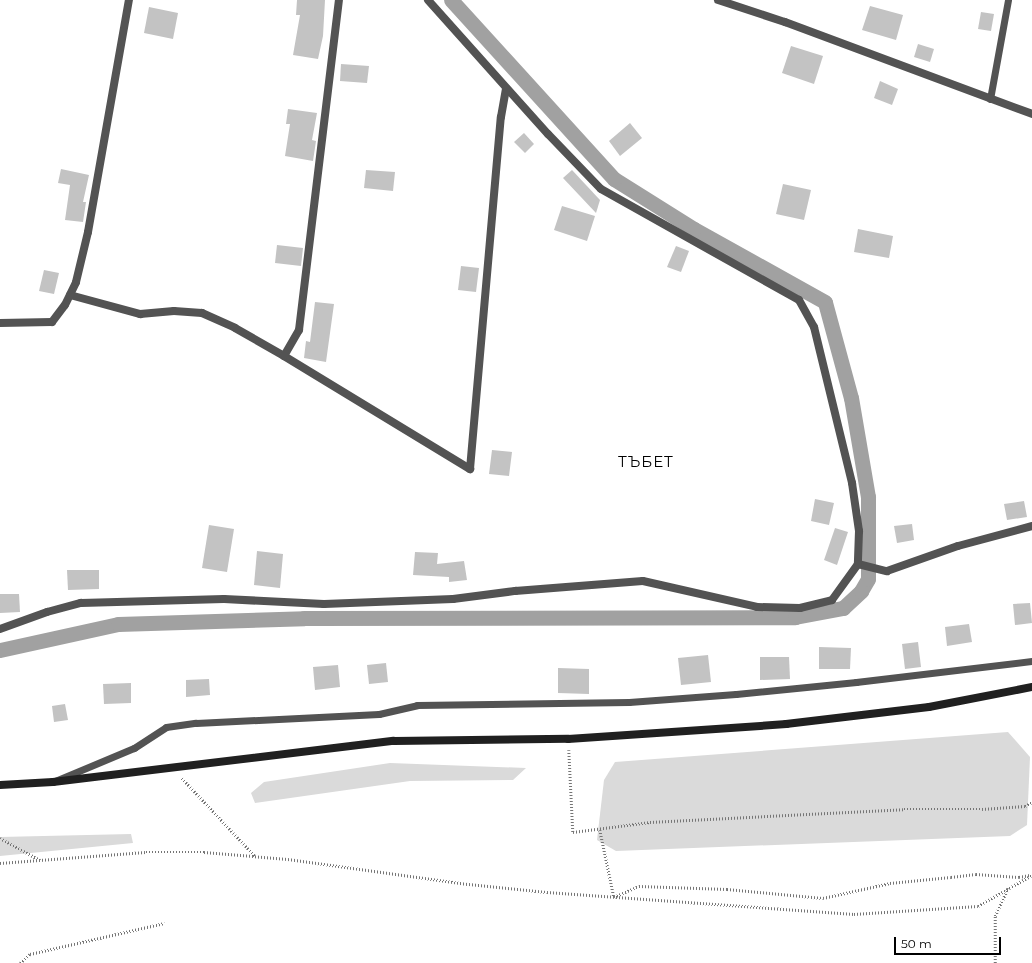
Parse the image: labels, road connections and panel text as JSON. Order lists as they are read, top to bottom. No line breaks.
{"districts":["ТЪБЕТ"],"scale_bar":"50 m"}
